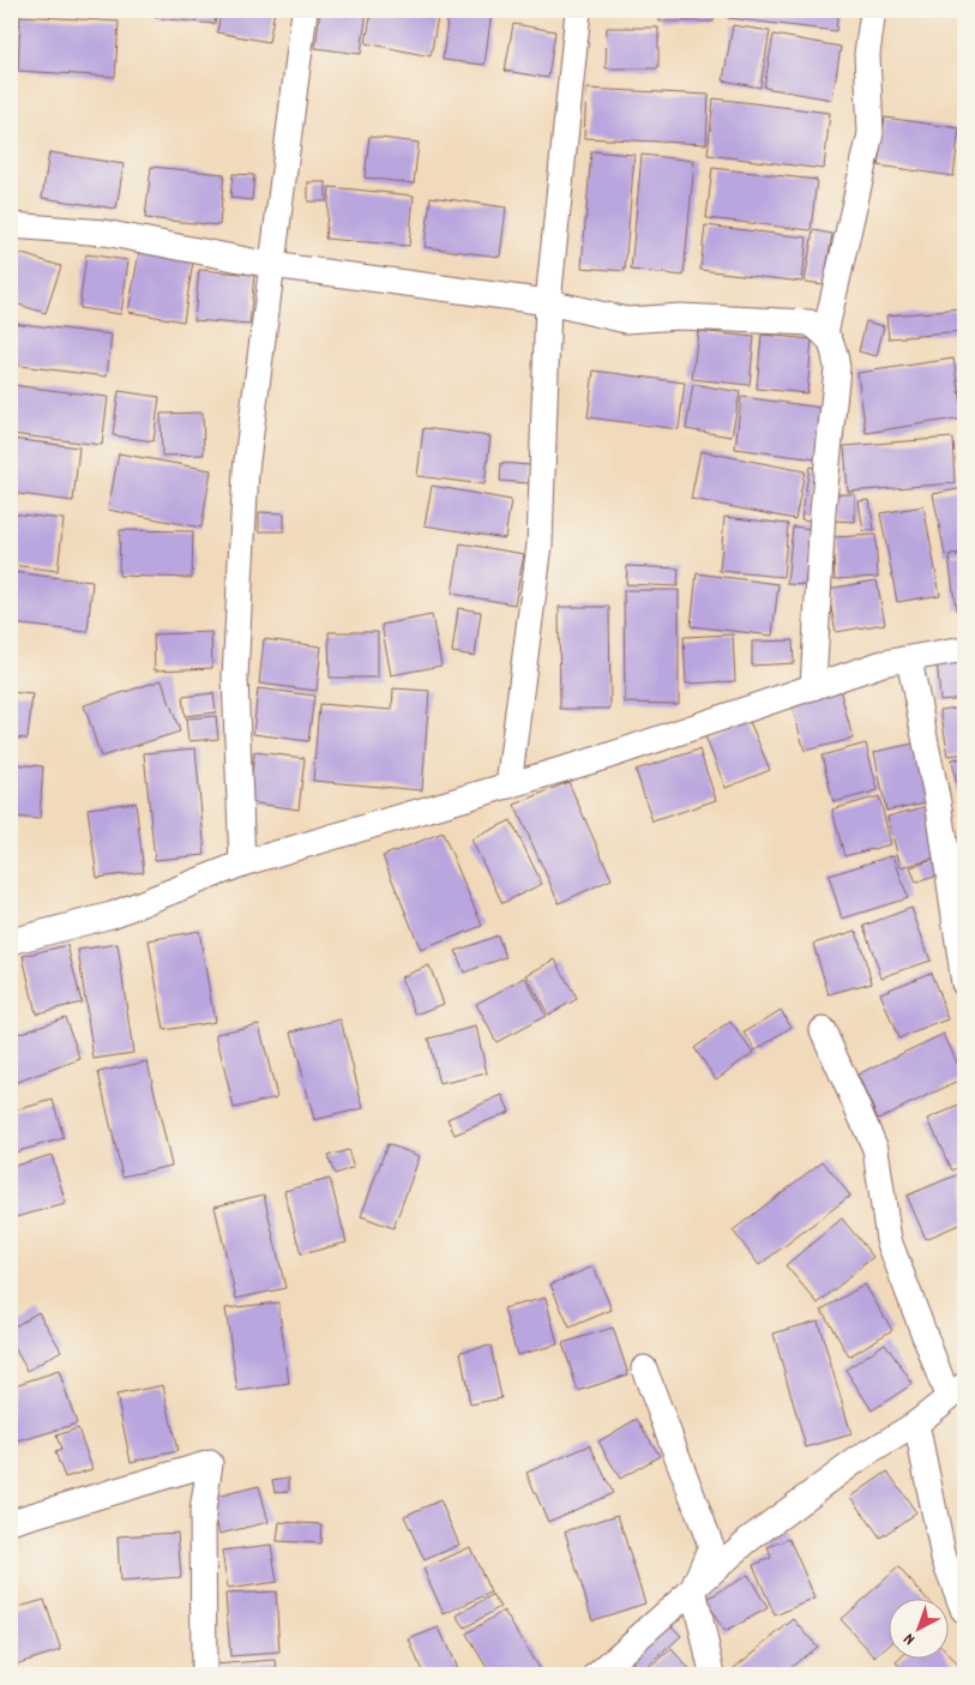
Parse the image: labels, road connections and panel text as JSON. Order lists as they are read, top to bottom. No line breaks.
{"north":"bottom left"}
